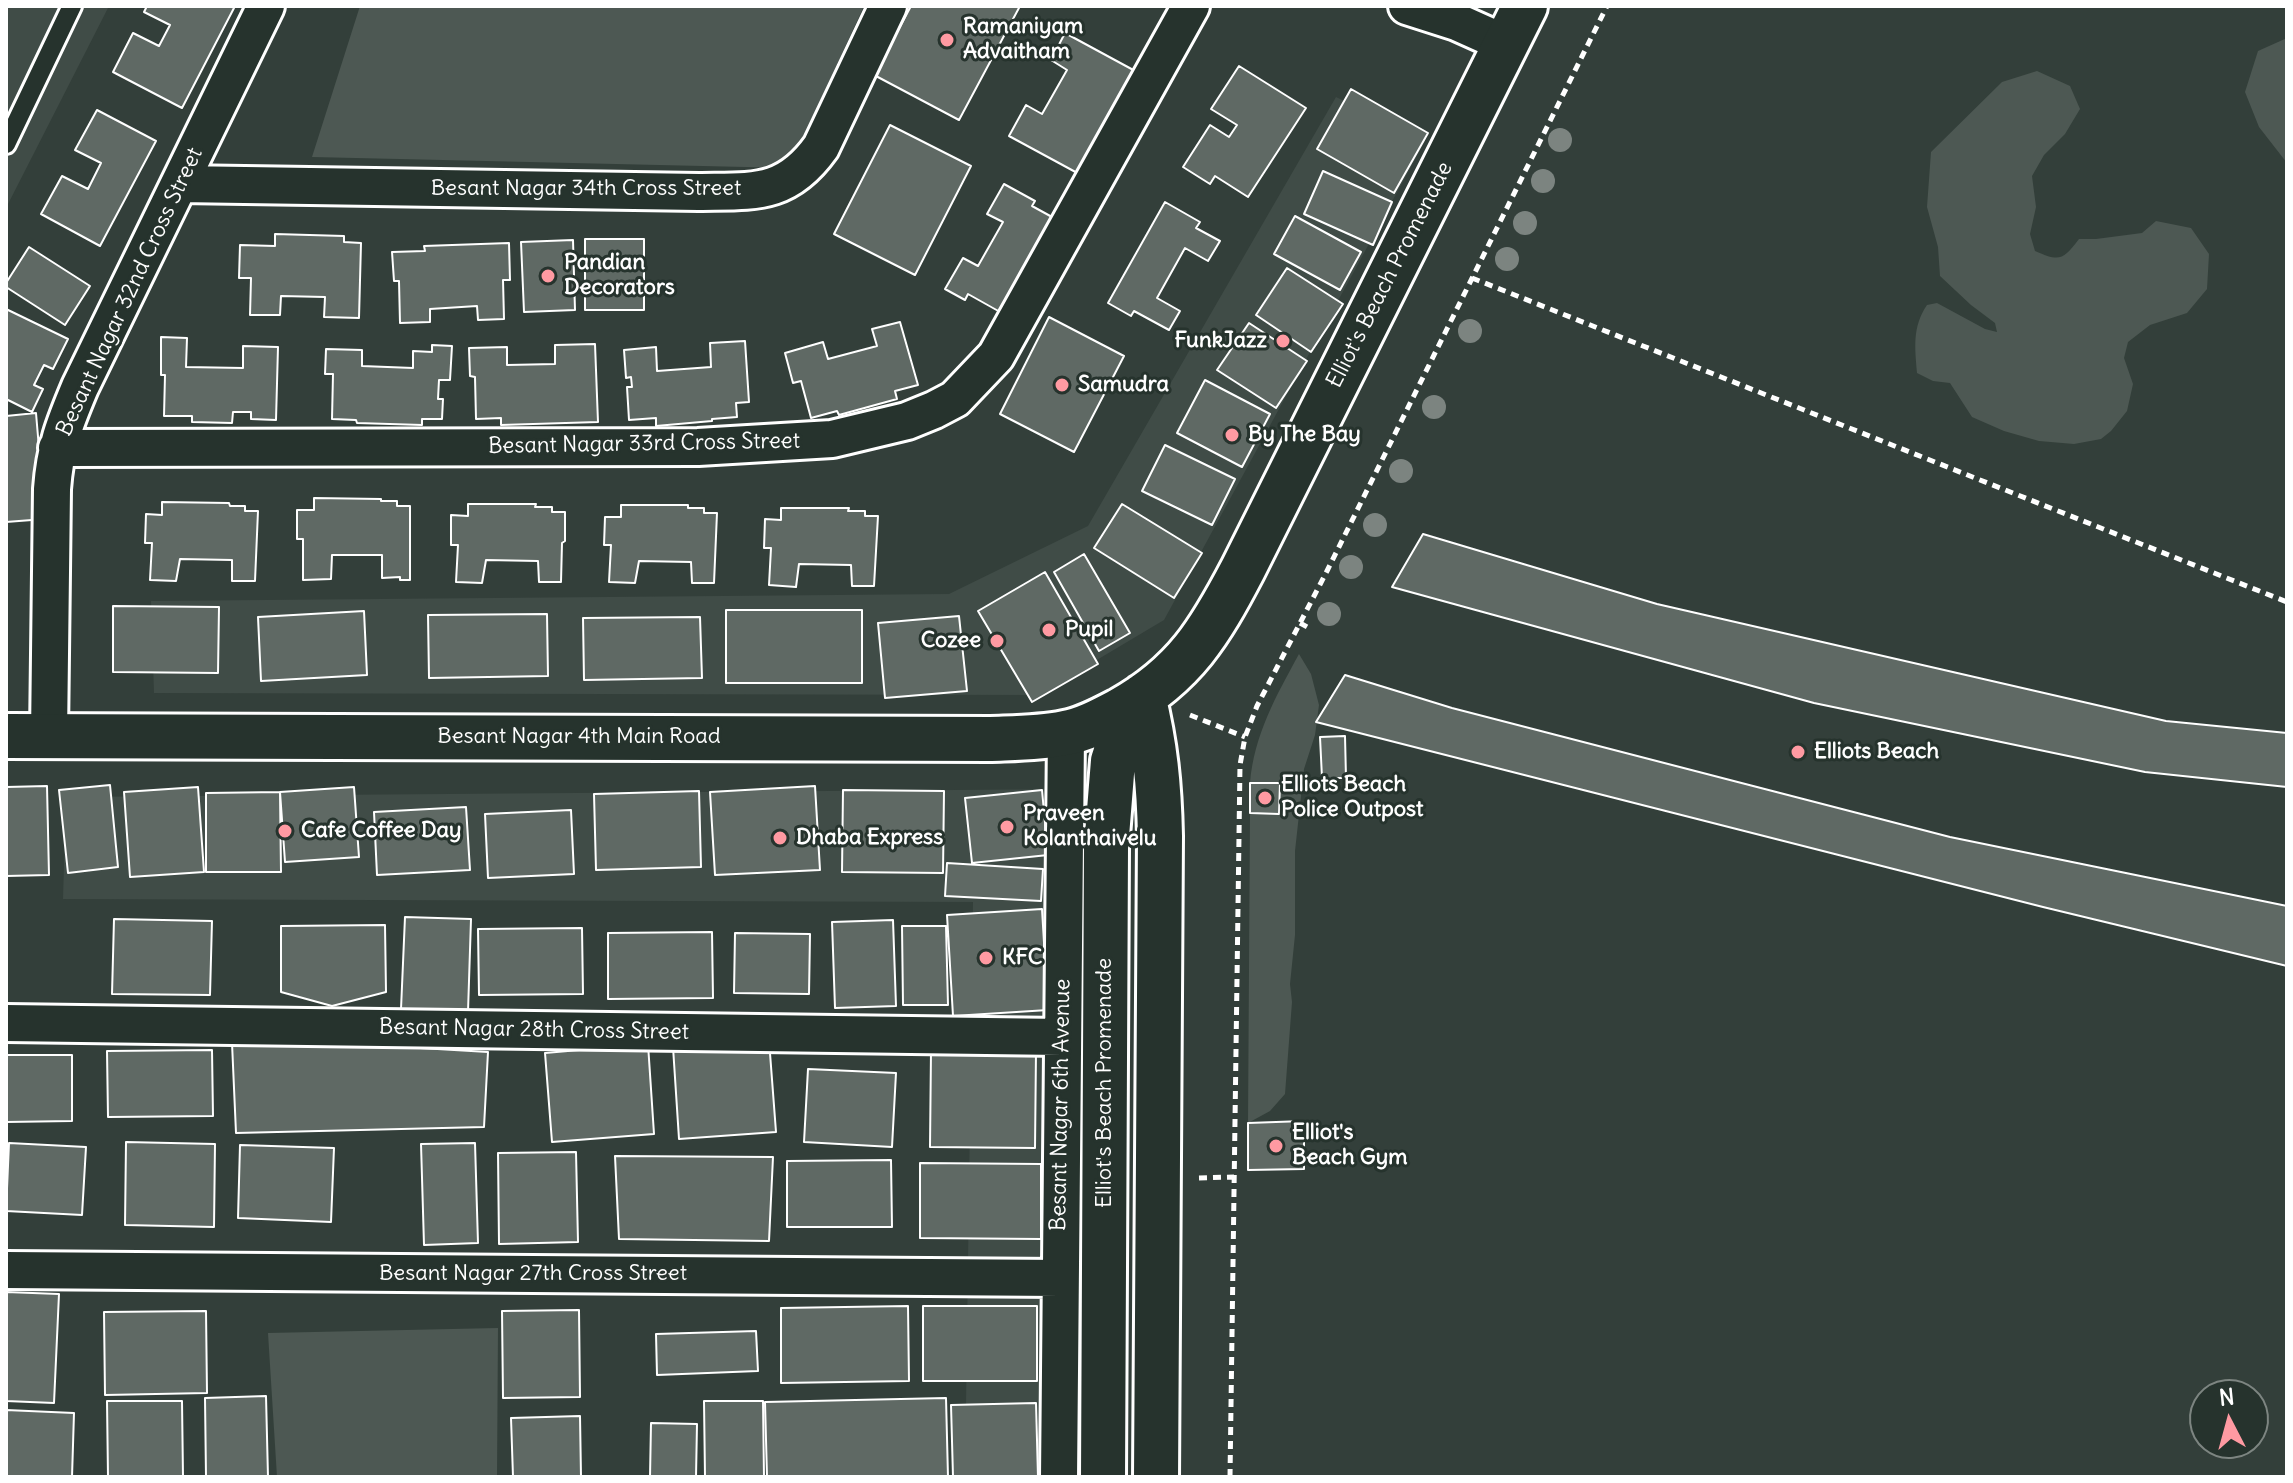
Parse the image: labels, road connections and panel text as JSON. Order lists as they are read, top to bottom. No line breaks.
{"streets":{"street":["Besant Nagar 34th Cross Street","Elliot's Beach Promenade","Besant Nagar 32nd Cross Street","Besant Nagar 33rd Cross Street","Besant Nagar 4th Main Road","Besant Nagar 28th Cross Street","Besant Nagar 6th Avenue","Besant Nagar 27th Cross Street"]},"crossings":[["Besant Nagar 34th Cross Street","Besant Nagar 32nd Cross Street"],["Elliot's Beach Promenade","Besant Nagar 4th Main Road"],["Besant Nagar 32nd Cross Street","Besant Nagar 33rd Cross Street"],["Besant Nagar 32nd Cross Street","Besant Nagar 4th Main Road"],["Besant Nagar 4th Main Road","Besant Nagar 6th Avenue"],["Besant Nagar 28th Cross Street","Besant Nagar 6th Avenue"],["Besant Nagar 6th Avenue","Besant Nagar 27th Cross Street"]],"places":["Ramaniyam Advaitham","Pandian Decorators","FunkJazz","Samudra","By The Bay","Pupil","Cozee","Elliots Beach","Elliots Beach Police Outpost","Praveen Kolanthaivelu","Cafe Coffee Day","Dhaba Express","KFC","Elliot's Beach Gym"],"north":"top"}
